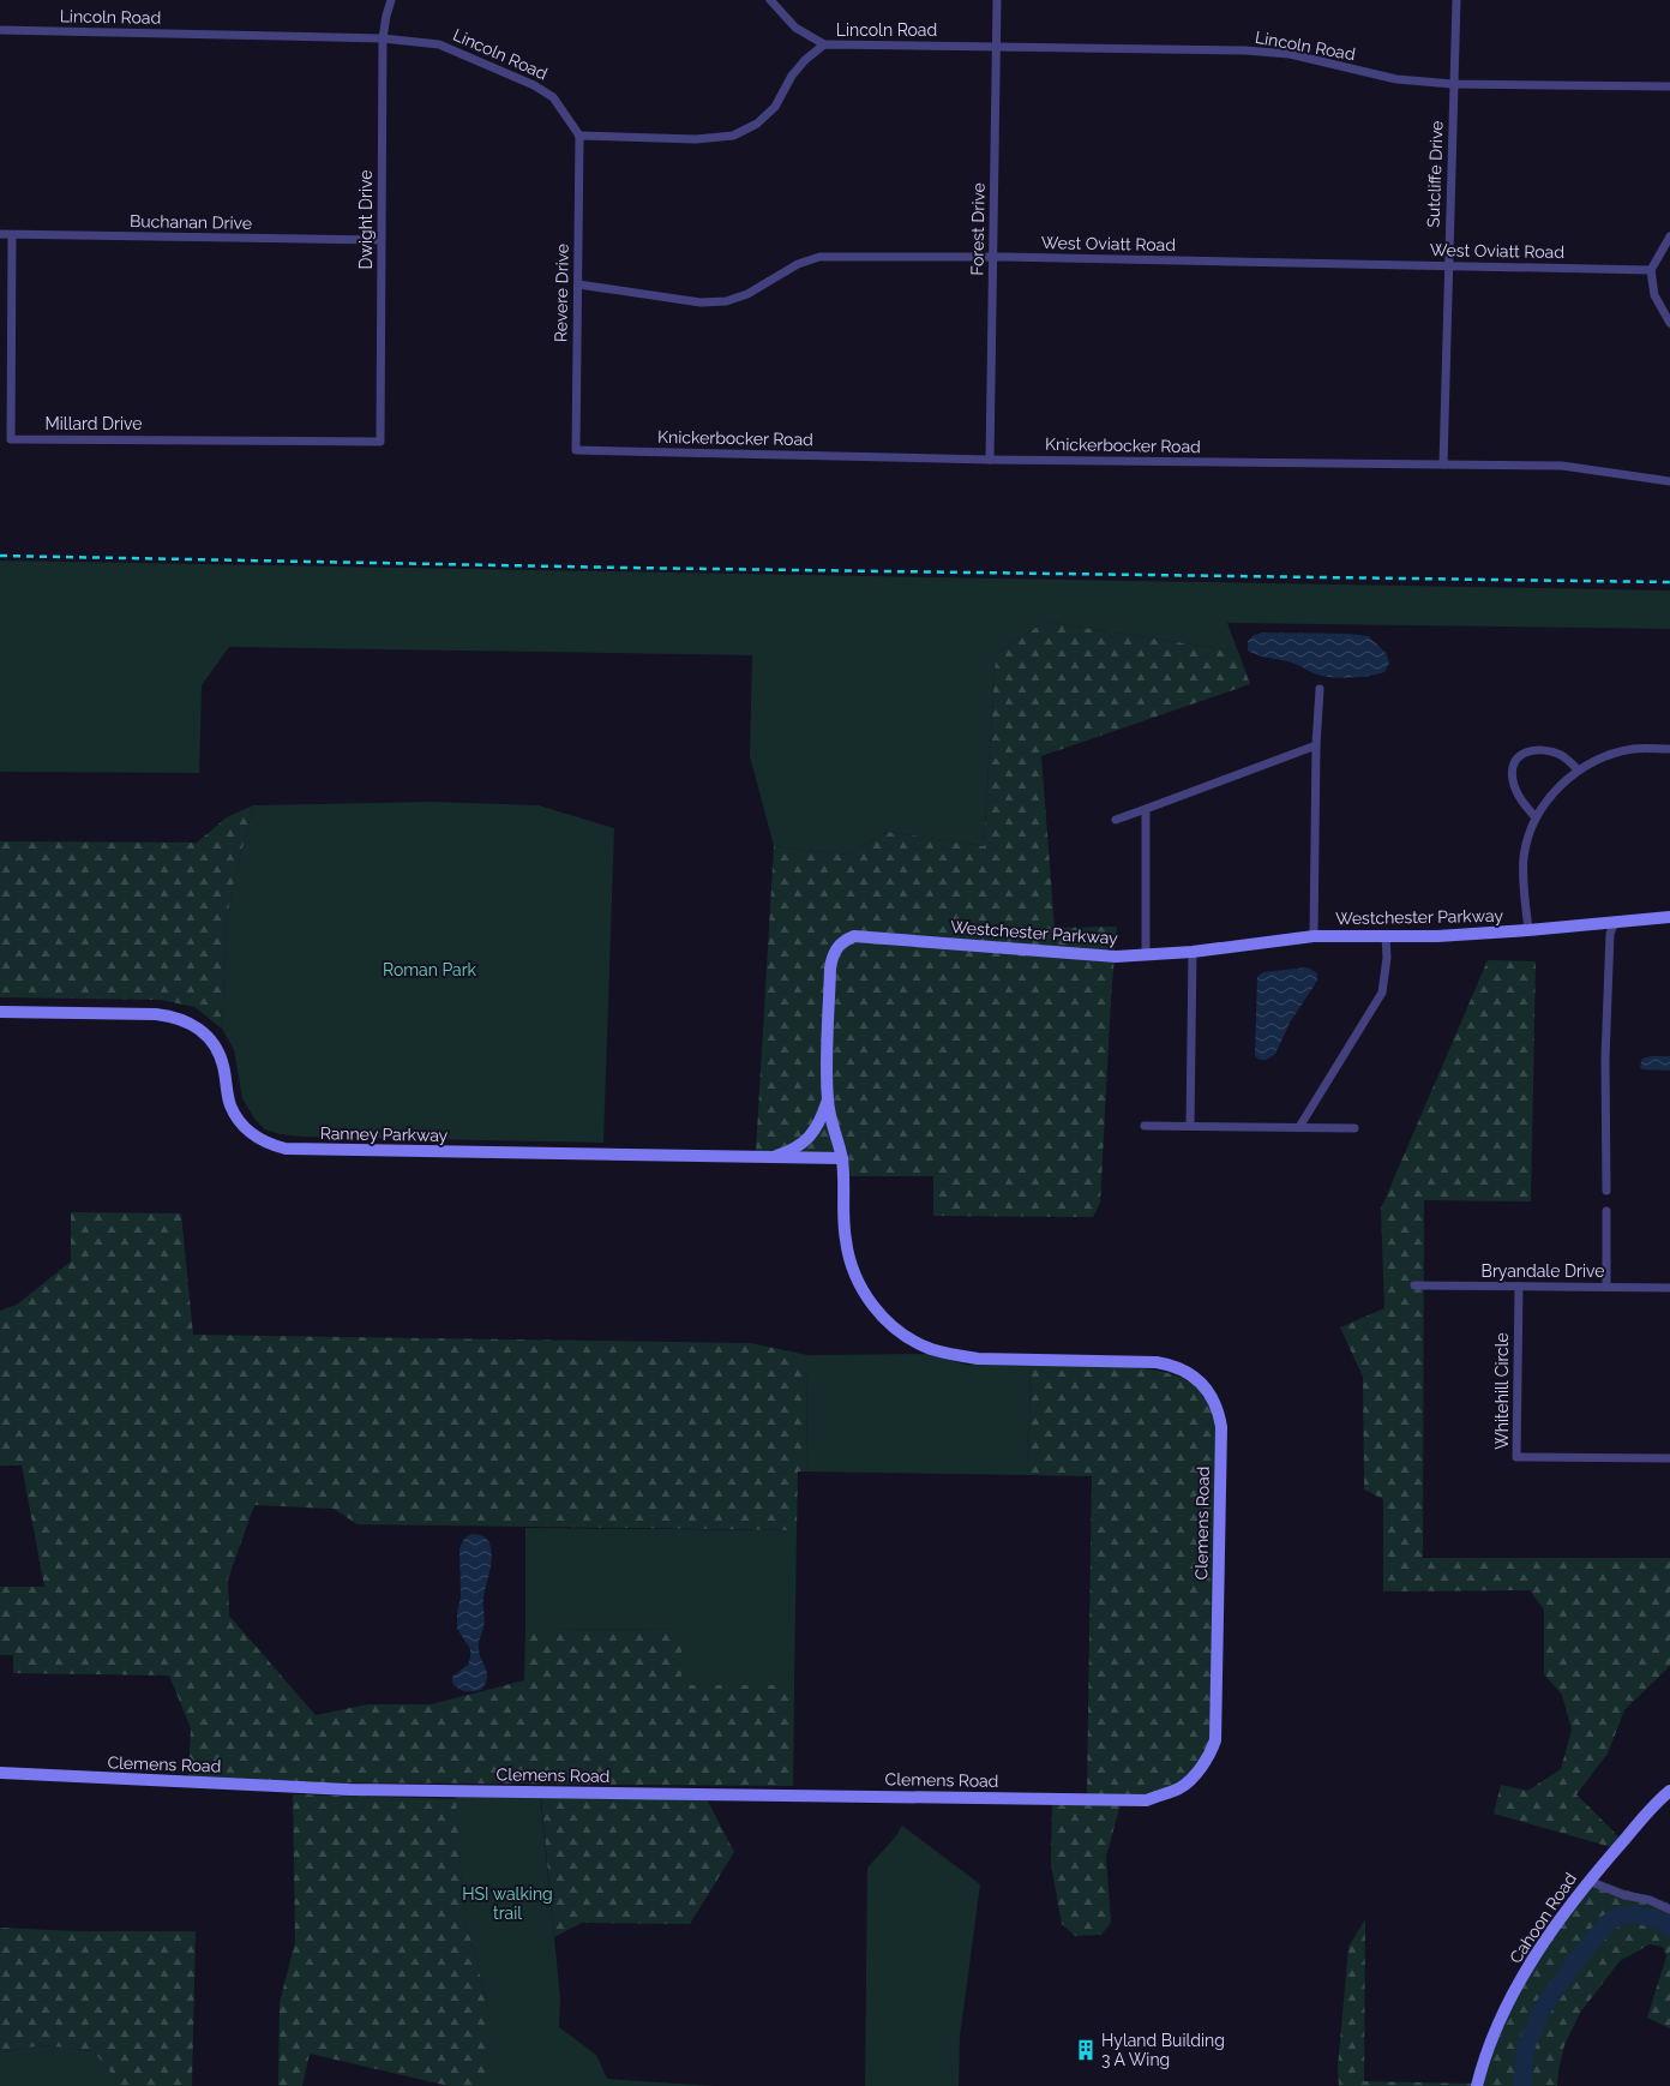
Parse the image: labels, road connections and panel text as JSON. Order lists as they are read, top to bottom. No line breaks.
{"streets":{"street":["Lincoln Road","Sutcliffe Drive","Dwight Drive","Buchanan Drive","Forest Drive","West Oviatt Road","Revere Drive","Millard Drive","Knickerbocker Road","Westchester Parkway","Ranney Parkway","Bryandale Drive","Whitehill Circle","Clemens Road","Cahoon Road"]},"crossings":[["Lincoln Road","Sutcliffe Drive"],["Lincoln Road","Dwight Drive"],["Lincoln Road","Forest Drive"],["Lincoln Road","Revere Drive"],["Sutcliffe Drive","West Oviatt Road"],["Sutcliffe Drive","Knickerbocker Road"],["Dwight Drive","Buchanan Drive"],["Dwight Drive","Millard Drive"],["Buchanan Drive","Millard Drive"],["Forest Drive","West Oviatt Road"],["Forest Drive","Knickerbocker Road"],["West Oviatt Road","Revere Drive"],["Revere Drive","Knickerbocker Road"],["Westchester Parkway","Ranney Parkway"],["Westchester Parkway","Clemens Road"],["Bryandale Drive","Whitehill Circle"]],"parks":["Roman Park","HSI walking trail"],"places":{"building":["Hyland Building 3 A Wing"]}}
